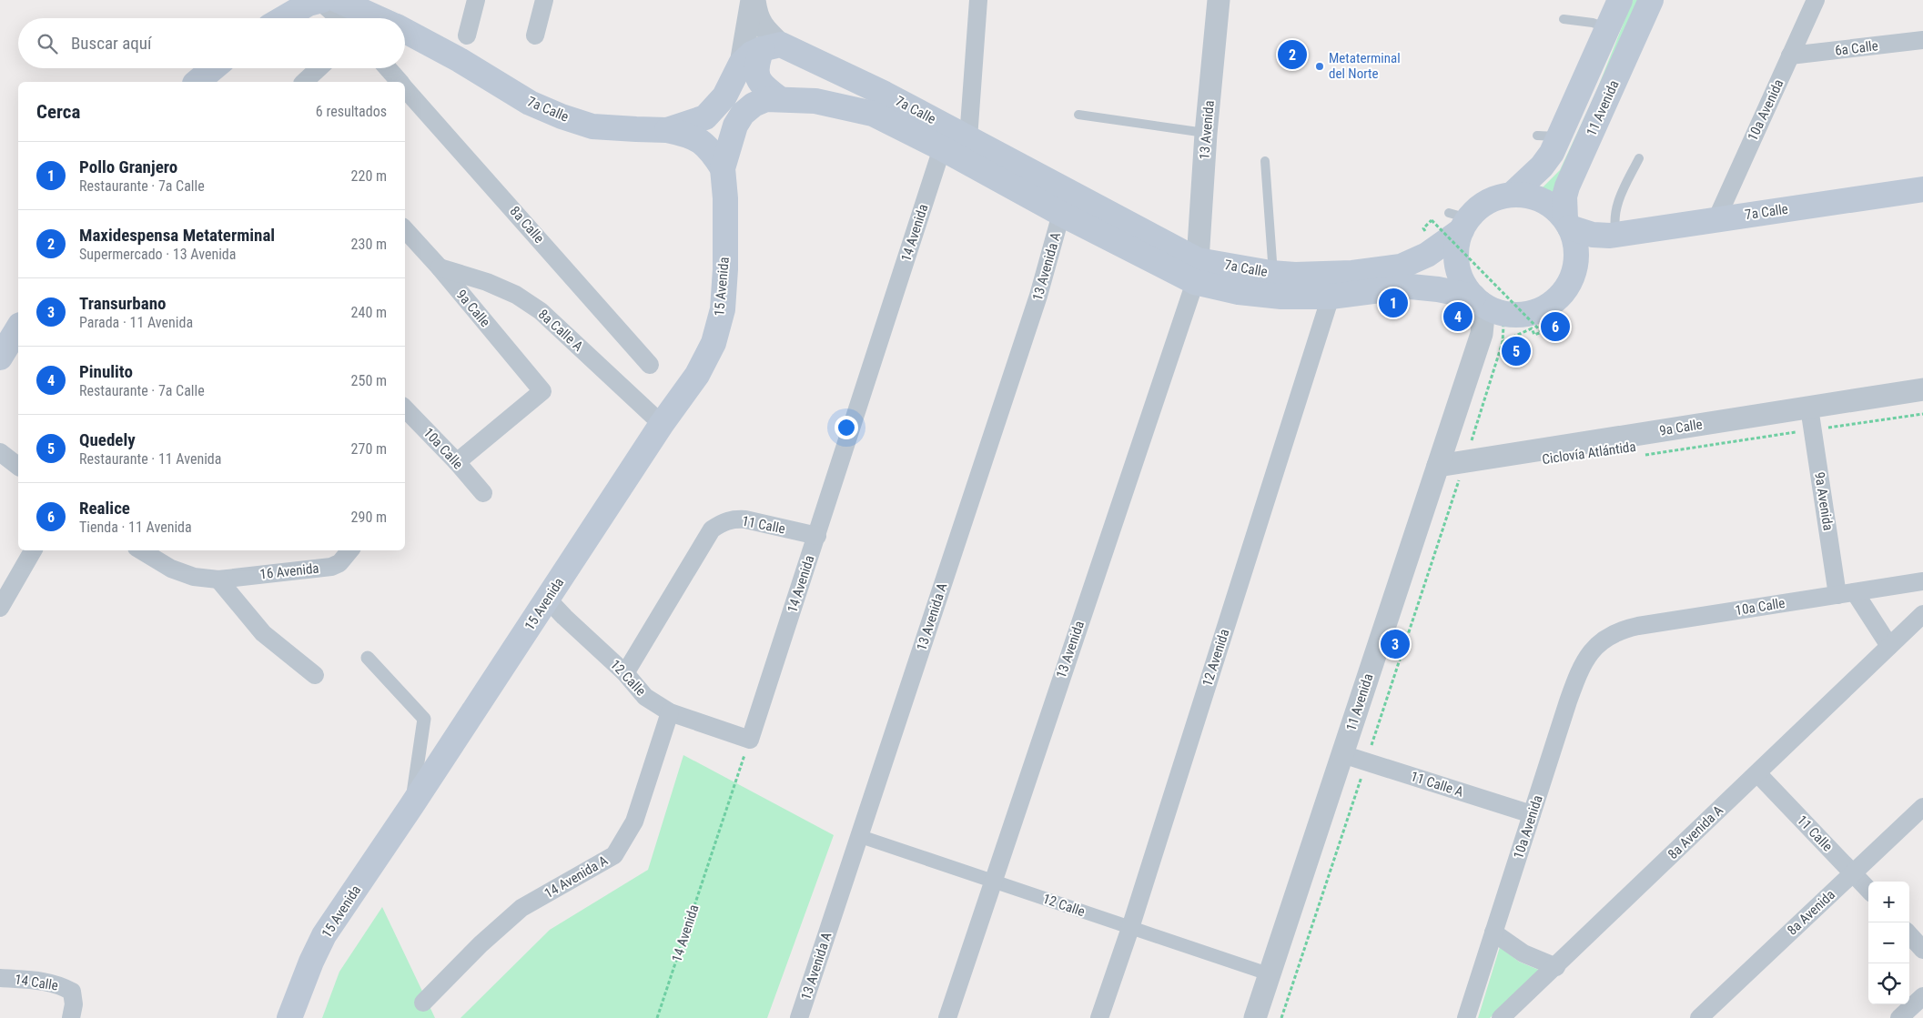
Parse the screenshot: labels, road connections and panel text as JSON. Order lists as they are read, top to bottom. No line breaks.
{"streets":{"main road":["11 Avenida","7a Calle","15 Avenida"],"street":["6a Calle","10a Avenida","13 Avenida","8a Calle","14 Avenida","13 Avenida A","9a Calle","8a Calle A","10a Calle","9a Avenida","11 Calle","16 Avenida","12 Avenida","12 Calle","11 Calle A","8a Avenida A","14 Avenida A","8a Avenida","14 Calle"],"path":["Ciclovía Atlántida"]},"crossings":[["6a Calle","10a Avenida"],["11 Avenida","7a Calle"],["11 Avenida","9a Calle"],["11 Avenida","12 Calle"],["11 Avenida","11 Calle A"],["7a Calle","10a Avenida"],["7a Calle","13 Avenida"],["7a Calle","14 Avenida"],["7a Calle","13 Avenida A"],["7a Calle","15 Avenida"],["7a Calle","12 Avenida"],["10a Avenida","10a Calle"],["10a Avenida","11 Calle A"],["13 Avenida","12 Calle"],["14 Avenida","11 Calle"],["14 Avenida","12 Calle"],["13 Avenida A","12 Calle"],["15 Avenida","8a Calle A"],["15 Avenida","12 Calle"],["9a Calle","8a Calle A"],["9a Calle","10a Calle"],["9a Calle","9a Avenida"],["10a Calle","9a Avenida"],["Ciclovía Atlántida","9a Avenida"],["11 Calle","12 Calle"],["11 Calle","8a Avenida A"],["11 Calle","8a Avenida"],["12 Avenida","12 Calle"],["12 Calle","14 Avenida A"]],"places":["Metaterminal del Norte"],"page":{"search":"Buscar aquí","pins":["2","1","4","6","5","3"],"heading":["Cerca","6 resultados"],"list":[{"mark":"1","name":"Pollo Granjero","note":"Restaurante · 7a Calle","value":"220 m"},{"mark":"2","name":"Maxidespensa Metaterminal","note":"Supermercado · 13 Avenida","value":"230 m"},{"mark":"3","name":"Transurbano","note":"Parada · 11 Avenida","value":"240 m"},{"mark":"4","name":"Pinulito","note":"Restaurante · 7a Calle","value":"250 m"},{"mark":"5","name":"Quedely","note":"Restaurante · 11 Avenida","value":"270 m"},{"mark":"6","name":"Realice","note":"Tienda · 11 Avenida","value":"290 m"}],"map_buttons":["+","−"]}}
